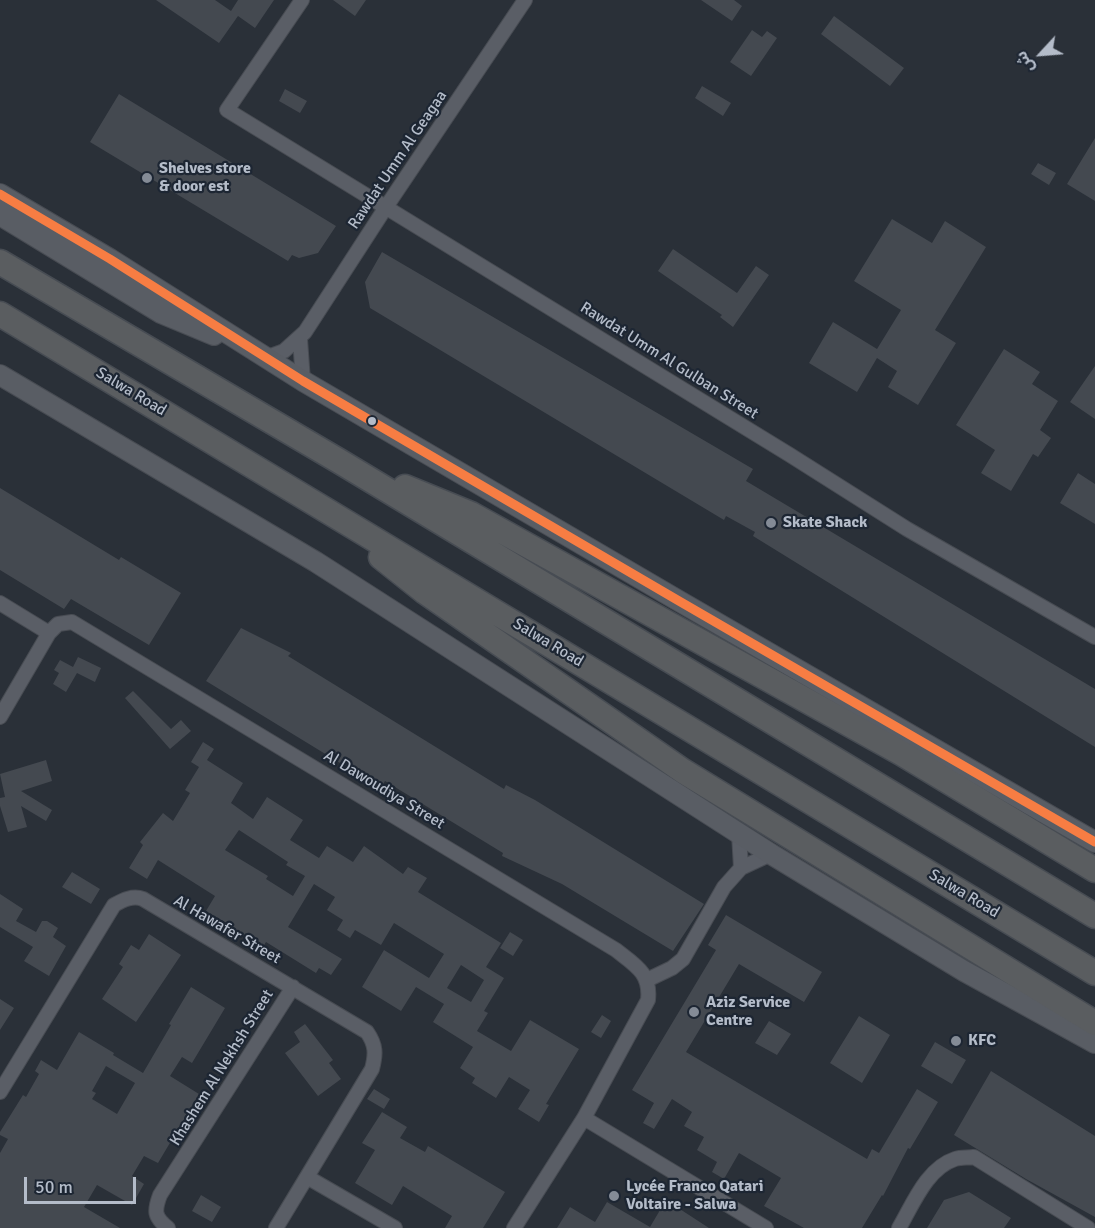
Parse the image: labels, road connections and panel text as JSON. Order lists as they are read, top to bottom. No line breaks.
{"streets":{"highway":["Salwa Road"],"street":["Rawdat Umm Al Geagaa","Rawdat Umm Al Gulban Street","Al Dawoudiya Street","Al Hawafer Street","Khashem Al Nekhsh Street"]},"crossings":[["Rawdat Umm Al Geagaa","Rawdat Umm Al Gulban Street"],["Al Hawafer Street","Khashem Al Nekhsh Street"]],"places":["Shelves store & door est","Skate Shack","Aziz Service Centre","KFC","Lycée Franco Qatari Voltaire - Salwa"],"scale_bar":"50 m","north":"bottom left"}
